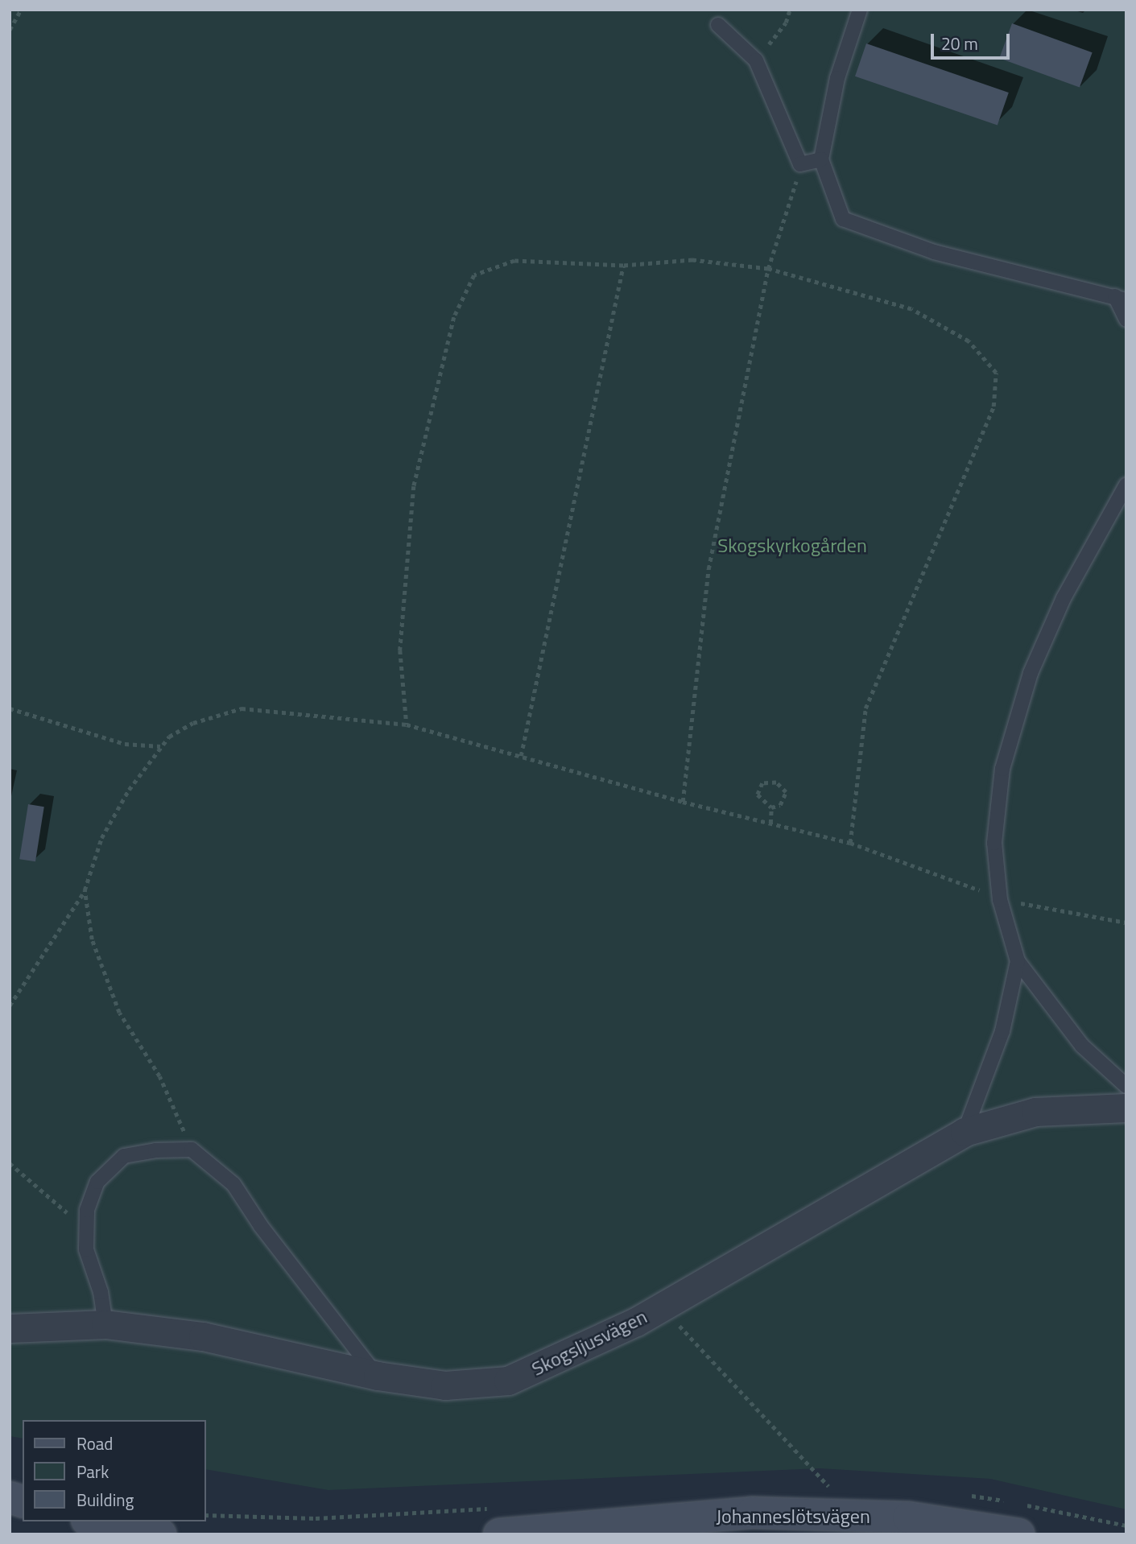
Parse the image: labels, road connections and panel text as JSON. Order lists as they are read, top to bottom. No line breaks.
{"streets":{"main road":["Johanneslötsvägen"],"street":["Skogsljusvägen"]},"parks":["Skogskyrkogården"],"legend":["Road","Park","Building"],"scale_bar":"20 m"}
